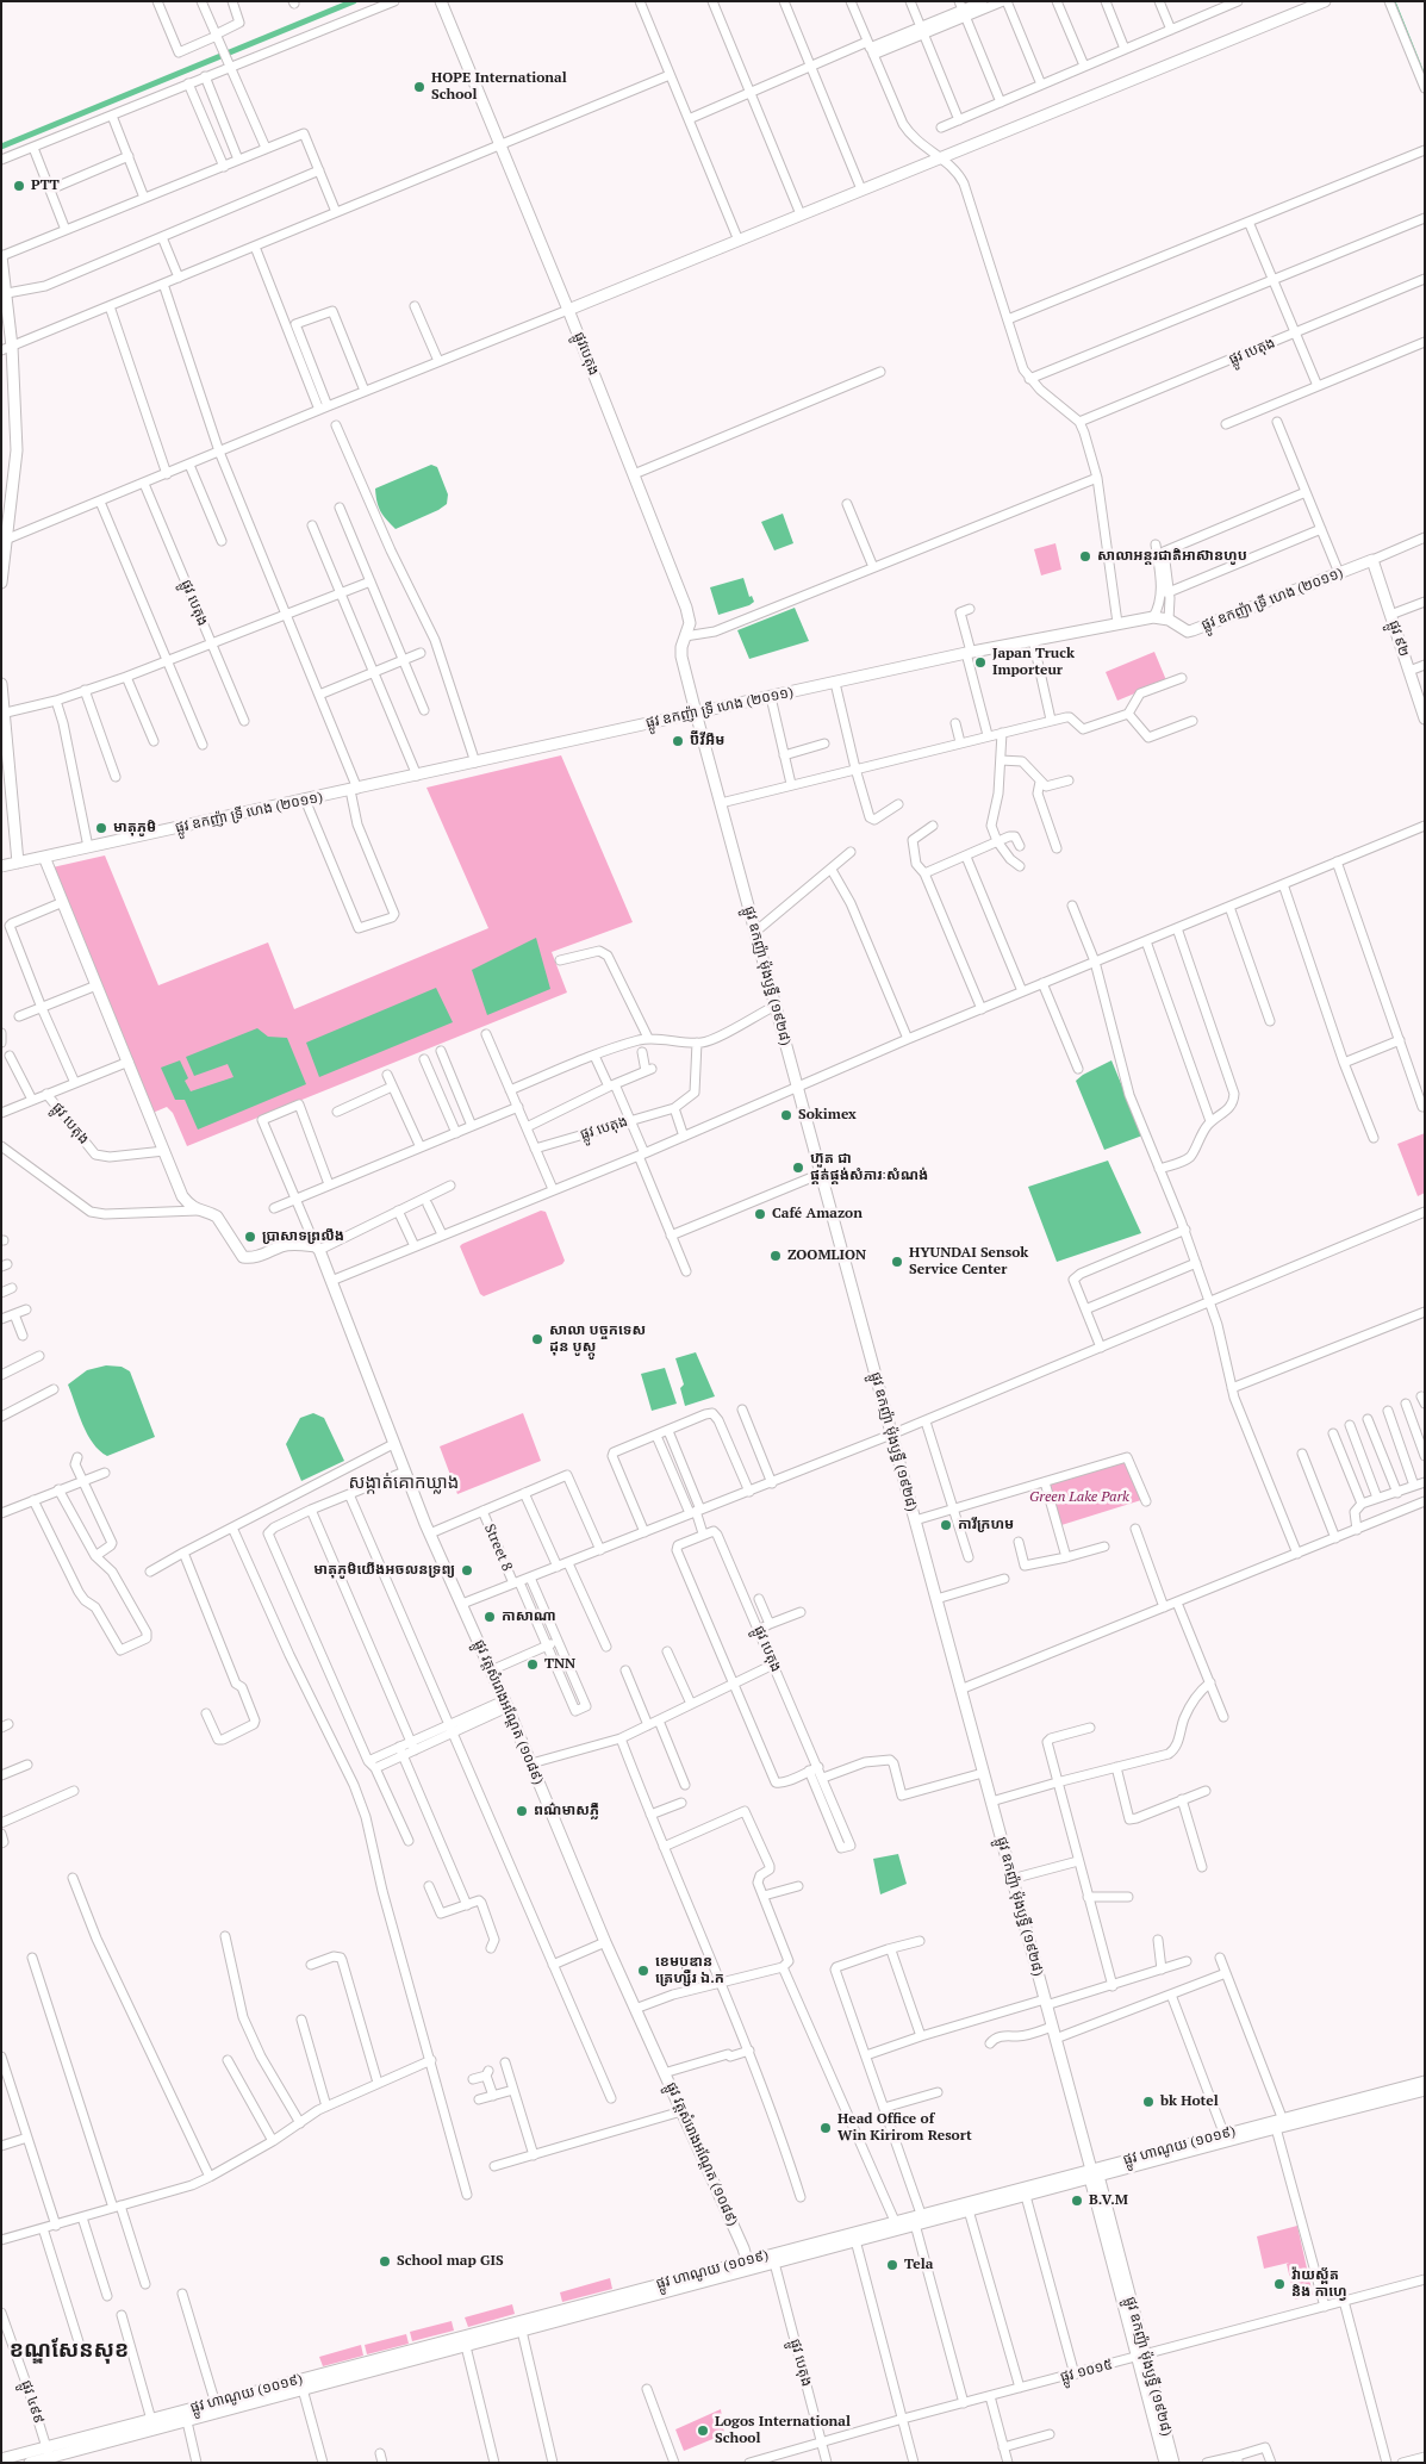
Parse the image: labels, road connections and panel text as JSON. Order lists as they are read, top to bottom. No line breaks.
{"streets":{"main road":["ផ្លូវបេតុង","ផ្លូវ ឧកញ៉ា ទ្រី ហេង (២០១១)","ផ្លូវ ៩២","ផ្លូវ ឧកញ៉ា ម៉ុងឫទ្ធី (១៩២៨)","ផ្លូវ វត្តសំរោងអណ្ដែត (១០៨៩)","ផ្លូវ ហាណូយ (១០១៩)"],"street":["ផ្លូវ បេតុង","Street 8","ផ្លូវ ១០១៥","ផ្លូវ ៤៩៩"]},"crossings":[["ផ្លូវ បេតុង","ផ្លូវ ហាណូយ (១០១៩)"],["ផ្លូវ បេតុង","ផ្លូវ ១០១៥"],["ផ្លូវបេតុង","ផ្លូវ ឧកញ៉ា ទ្រី ហេង (២០១១)"],["ផ្លូវបេតុង","ផ្លូវ ឧកញ៉ា ម៉ុងឫទ្ធី (១៩២៨)"],["ផ្លូវ ឧកញ៉ា ទ្រី ហេង (២០១១)","ផ្លូវ ៩២"],["ផ្លូវ ឧកញ៉ា ទ្រី ហេង (២០១១)","ផ្លូវ ឧកញ៉ា ម៉ុងឫទ្ធី (១៩២៨)"],["ផ្លូវ ឧកញ៉ា ម៉ុងឫទ្ធី (១៩២៨)","ផ្លូវ ហាណូយ (១០១៩)"],["ផ្លូវ ឧកញ៉ា ម៉ុងឫទ្ធី (១៩២៨)","ផ្លូវ ១០១៥"],["ផ្លូវ វត្តសំរោងអណ្ដែត (១០៨៩)","ផ្លូវ ហាណូយ (១០១៩)"],["ផ្លូវ ហាណូយ (១០១៩)","ផ្លូវ ៤៩៩"]],"districts":["សង្កាត់គោកឃ្លាង","ខណ្ឌសែនសុខ"],"parks":["Green Lake Park"],"places":["HOPE International School","PTT","សាលាអន្ដរជាតិអាស៊ានហូប","Japan Truck Importeur","ប៊ីវីអឹម","មាតុភូមិ","Sokimex","ហ៊ួត ជា ផ្គត់ផ្គង់សំភារៈសំណង់","Café Amazon","ប្រាសាទព្រលឹង","ZOOMLION","HYUNDAI Sensok Service Center","សាលា បច្ចកទេស ដុន បូស្កូ","ការីក្រហម","មាតុភូមិយើងអចលនទ្រព្យ","កាសាណា","TNN","ពណ៌មាសភ្លឺ","ខេមបូឌាន ត្រេហ្សឺរ ឯ.ក","bk Hotel","Head Office of Win Kirirom Resort","B.V.M","School map GIS","Tela","វ៉ាយស្ព័ត និង កាហ្វេ","Logos International School"]}
